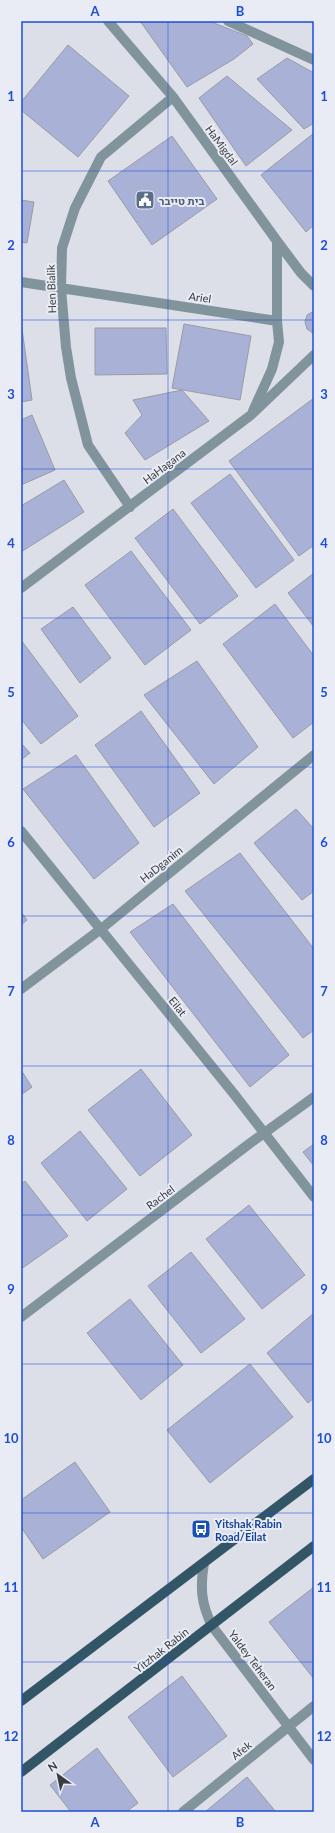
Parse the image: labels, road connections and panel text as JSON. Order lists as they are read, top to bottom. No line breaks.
{"streets":{"main road":["Yitzhak Rabin"],"street":["HaMigdal","Hen Bialik","Ariel","HaHagana","HaDganim","Eilat","Rachel","Yaldey Teheran","Afek"]},"crossings":[["HaMigdal","Hen Bialik"],["Hen Bialik","Ariel"],["Hen Bialik","HaHagana"],["HaDganim","Eilat"],["Eilat","Rachel"],["Yitzhak Rabin","Yaldey Teheran"],["Yaldey Teheran","Afek"]],"places":{"public building":["בית טייבר"],"bus stop":["Yitshak Rabin Road/Eilat"]},"north":"top left","grid":{"columns":["A","B"],"rows":["1","2","3","4","5","6","7","8","9","10","11","12"]}}
